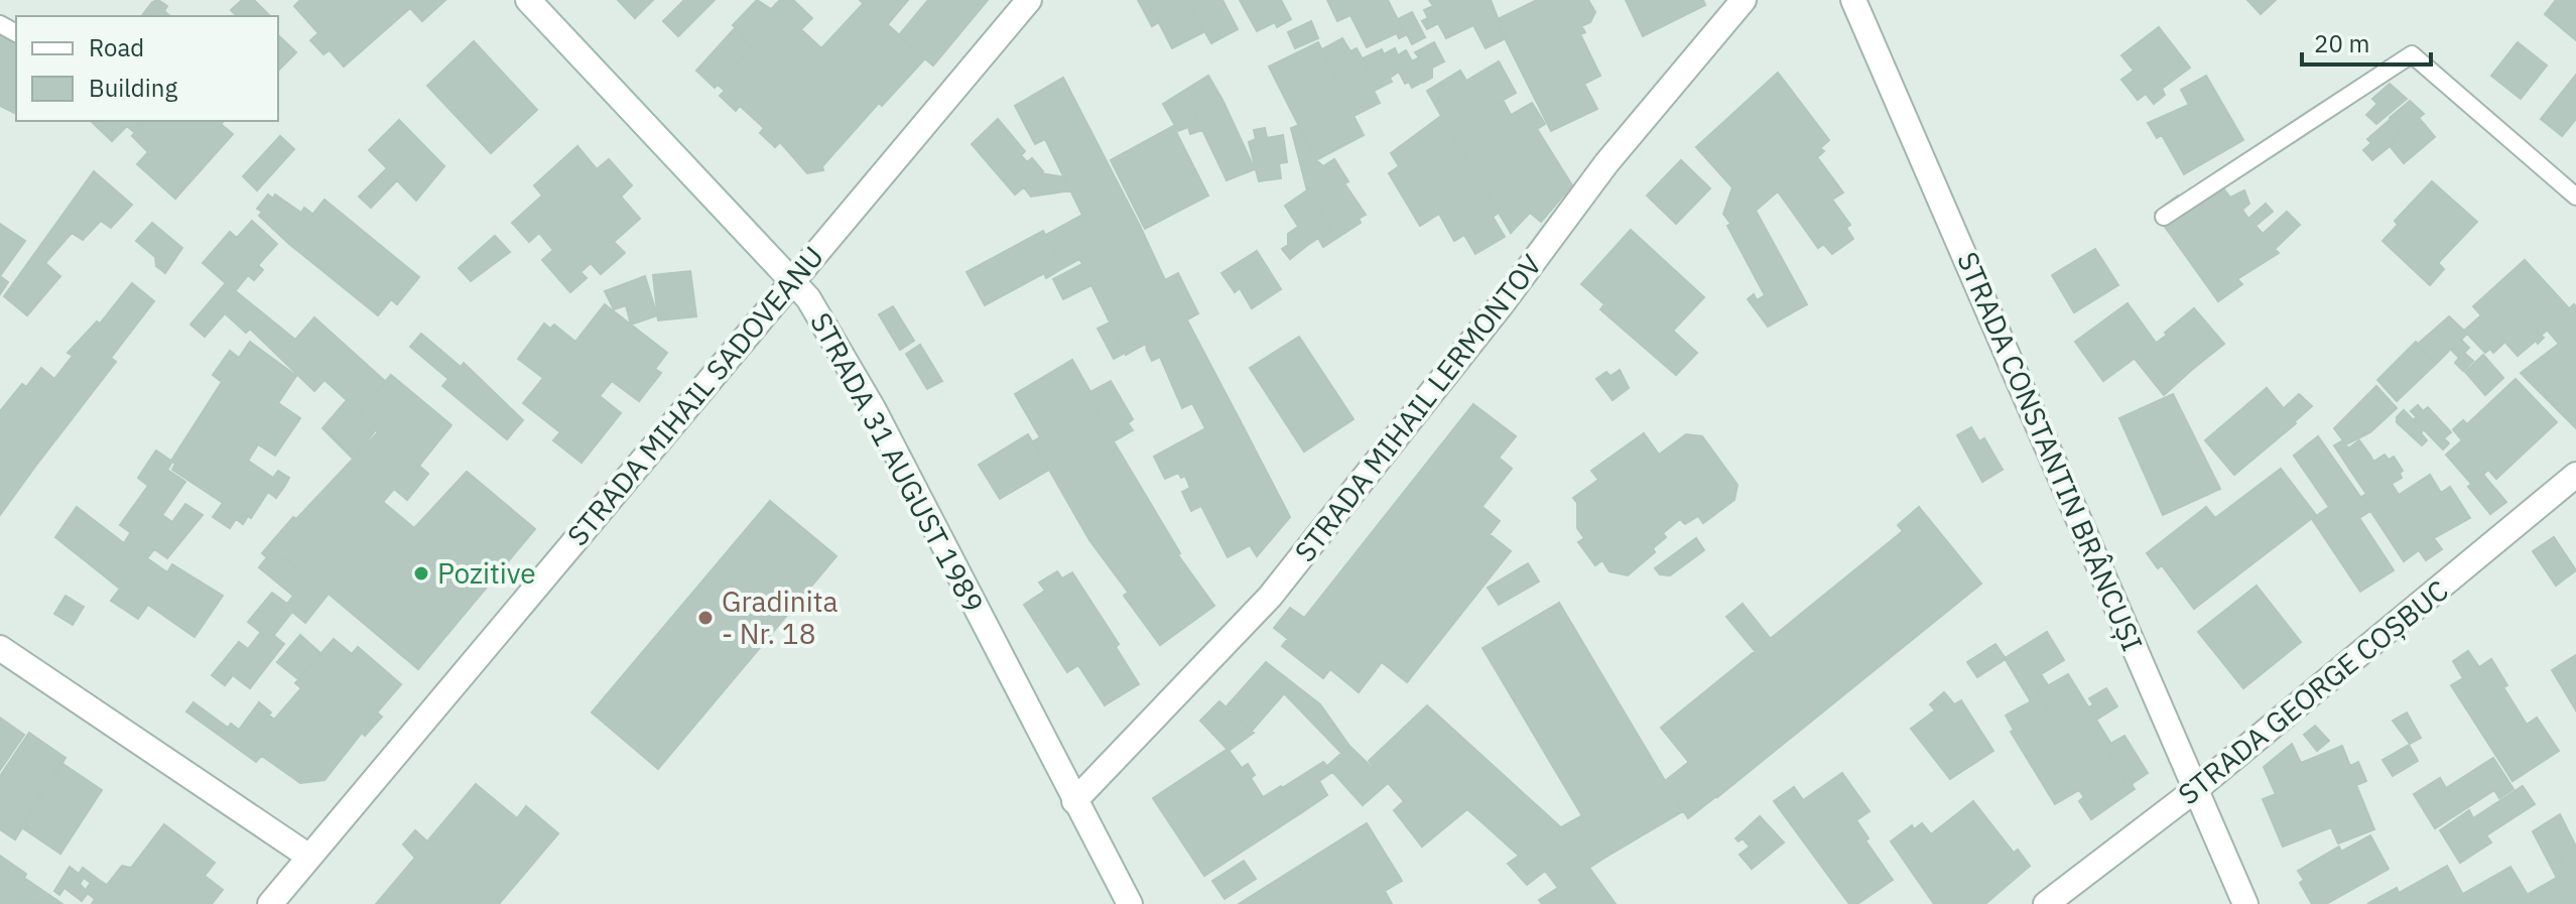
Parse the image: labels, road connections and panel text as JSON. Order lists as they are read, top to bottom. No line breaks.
{"streets":{"street":["STRADA MIHAIL SADOVEANU","STRADA MIHAIL LERMONTOV","STRADA CONSTANTIN BRÂNCUȘI","STRADA 31 AUGUST 1989","STRADA GEORGE COȘBUC"]},"crossings":[["STRADA MIHAIL SADOVEANU","STRADA 31 AUGUST 1989"],["STRADA MIHAIL LERMONTOV","STRADA 31 AUGUST 1989"],["STRADA CONSTANTIN BRÂNCUȘI","STRADA GEORGE COȘBUC"]],"places":["Pozitive","Gradinita - Nr. 18"],"legend":["Road","Building"],"scale_bar":"20 m"}
